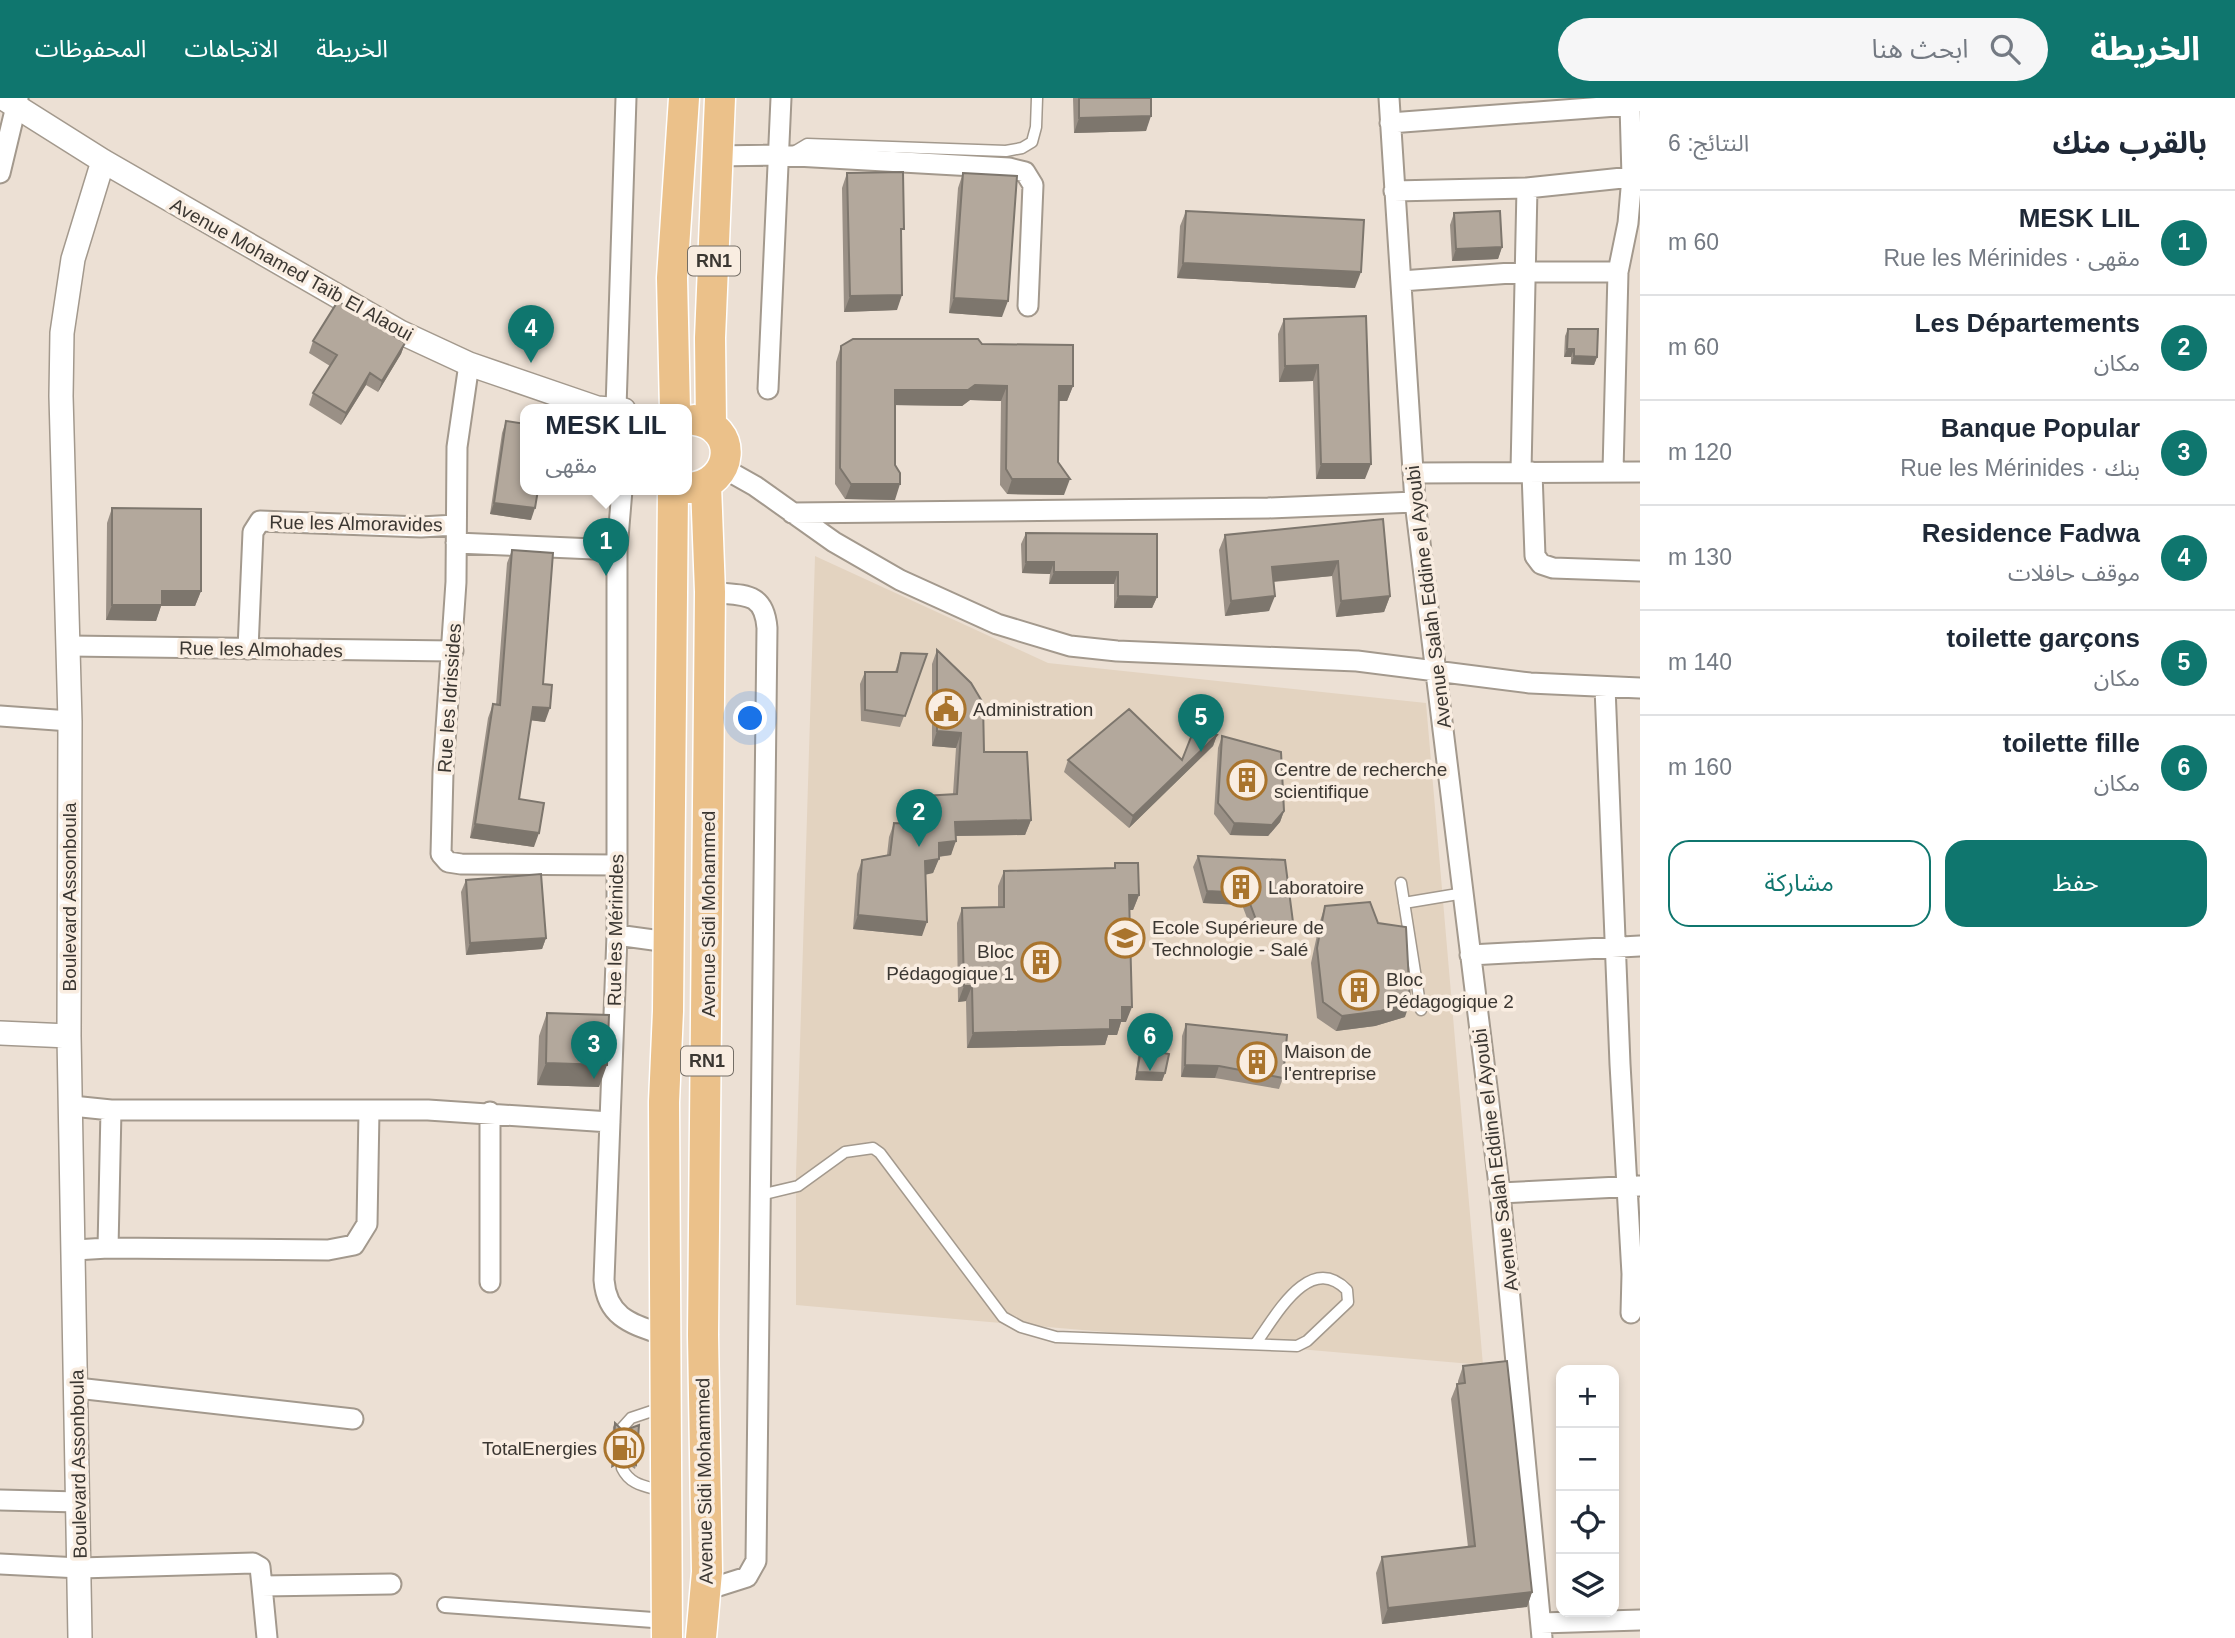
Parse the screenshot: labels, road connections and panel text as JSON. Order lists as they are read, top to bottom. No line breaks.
{"streets":{"main road":["RN1","Avenue Sidi Mohammed"],"street":["Avenue Mohamed Taïb El Alaoui","Rue les Almoravides","Avenue Salah Eddine el Ayoubi","Rue les Almohades","Rue les Idrissides","Boulevard Assonboula","Rue les Mérinides"]},"crossings":[["RN1","Avenue Sidi Mohammed"],["Avenue Mohamed Taïb El Alaoui","Rue les Idrissides"],["Avenue Mohamed Taïb El Alaoui","Boulevard Assonboula"],["Rue les Almoravides","Rue les Almohades"],["Rue les Almoravides","Rue les Idrissides"],["Rue les Almoravides","Rue les Mérinides"],["Rue les Almohades","Rue les Idrissides"],["Rue les Almohades","Boulevard Assonboula"],["Rue les Idrissides","Rue les Mérinides"],["Avenue Sidi Mohammed","Rue les Mérinides"]],"places":{"public building":["Administration"],"building":["Centre de recherche scientifique","Laboratoire","Bloc Pédagogique 1","Bloc Pédagogique 2","Maison de l'entreprise"],"school or university":["Ecole Supérieure de Technologie - Salé"],"fuel station":["TotalEnergies"]},"page":{"header":"الخريطة","search":"ابحث هنا","nav":["الخريطة","الاتجاهات","المحفوظات"],"heading":["بالقرب منك","النتائج: 6"],"list":[{"mark":"1","name":"MESK LIL","note":"مقهى · Rue les Mérinides","value":"60 m"},{"mark":"2","name":"Les Départements","note":"مكان","value":"60 m"},{"mark":"3","name":"Banque Popular","note":"بنك · Rue les Mérinides","value":"120 m"},{"mark":"4","name":"Residence Fadwa","note":"موقف حافلات","value":"130 m"},{"mark":"5","name":"toilette garçons","note":"مكان","value":"140 m"},{"mark":"6","name":"toilette fille","note":"مكان","value":"160 m"}],"pins":["4","1","5","2","6","3"],"popup":["MESK LIL","مقهى"],"buttons":["حفظ","مشاركة"],"map_buttons":["+","−"]}}
